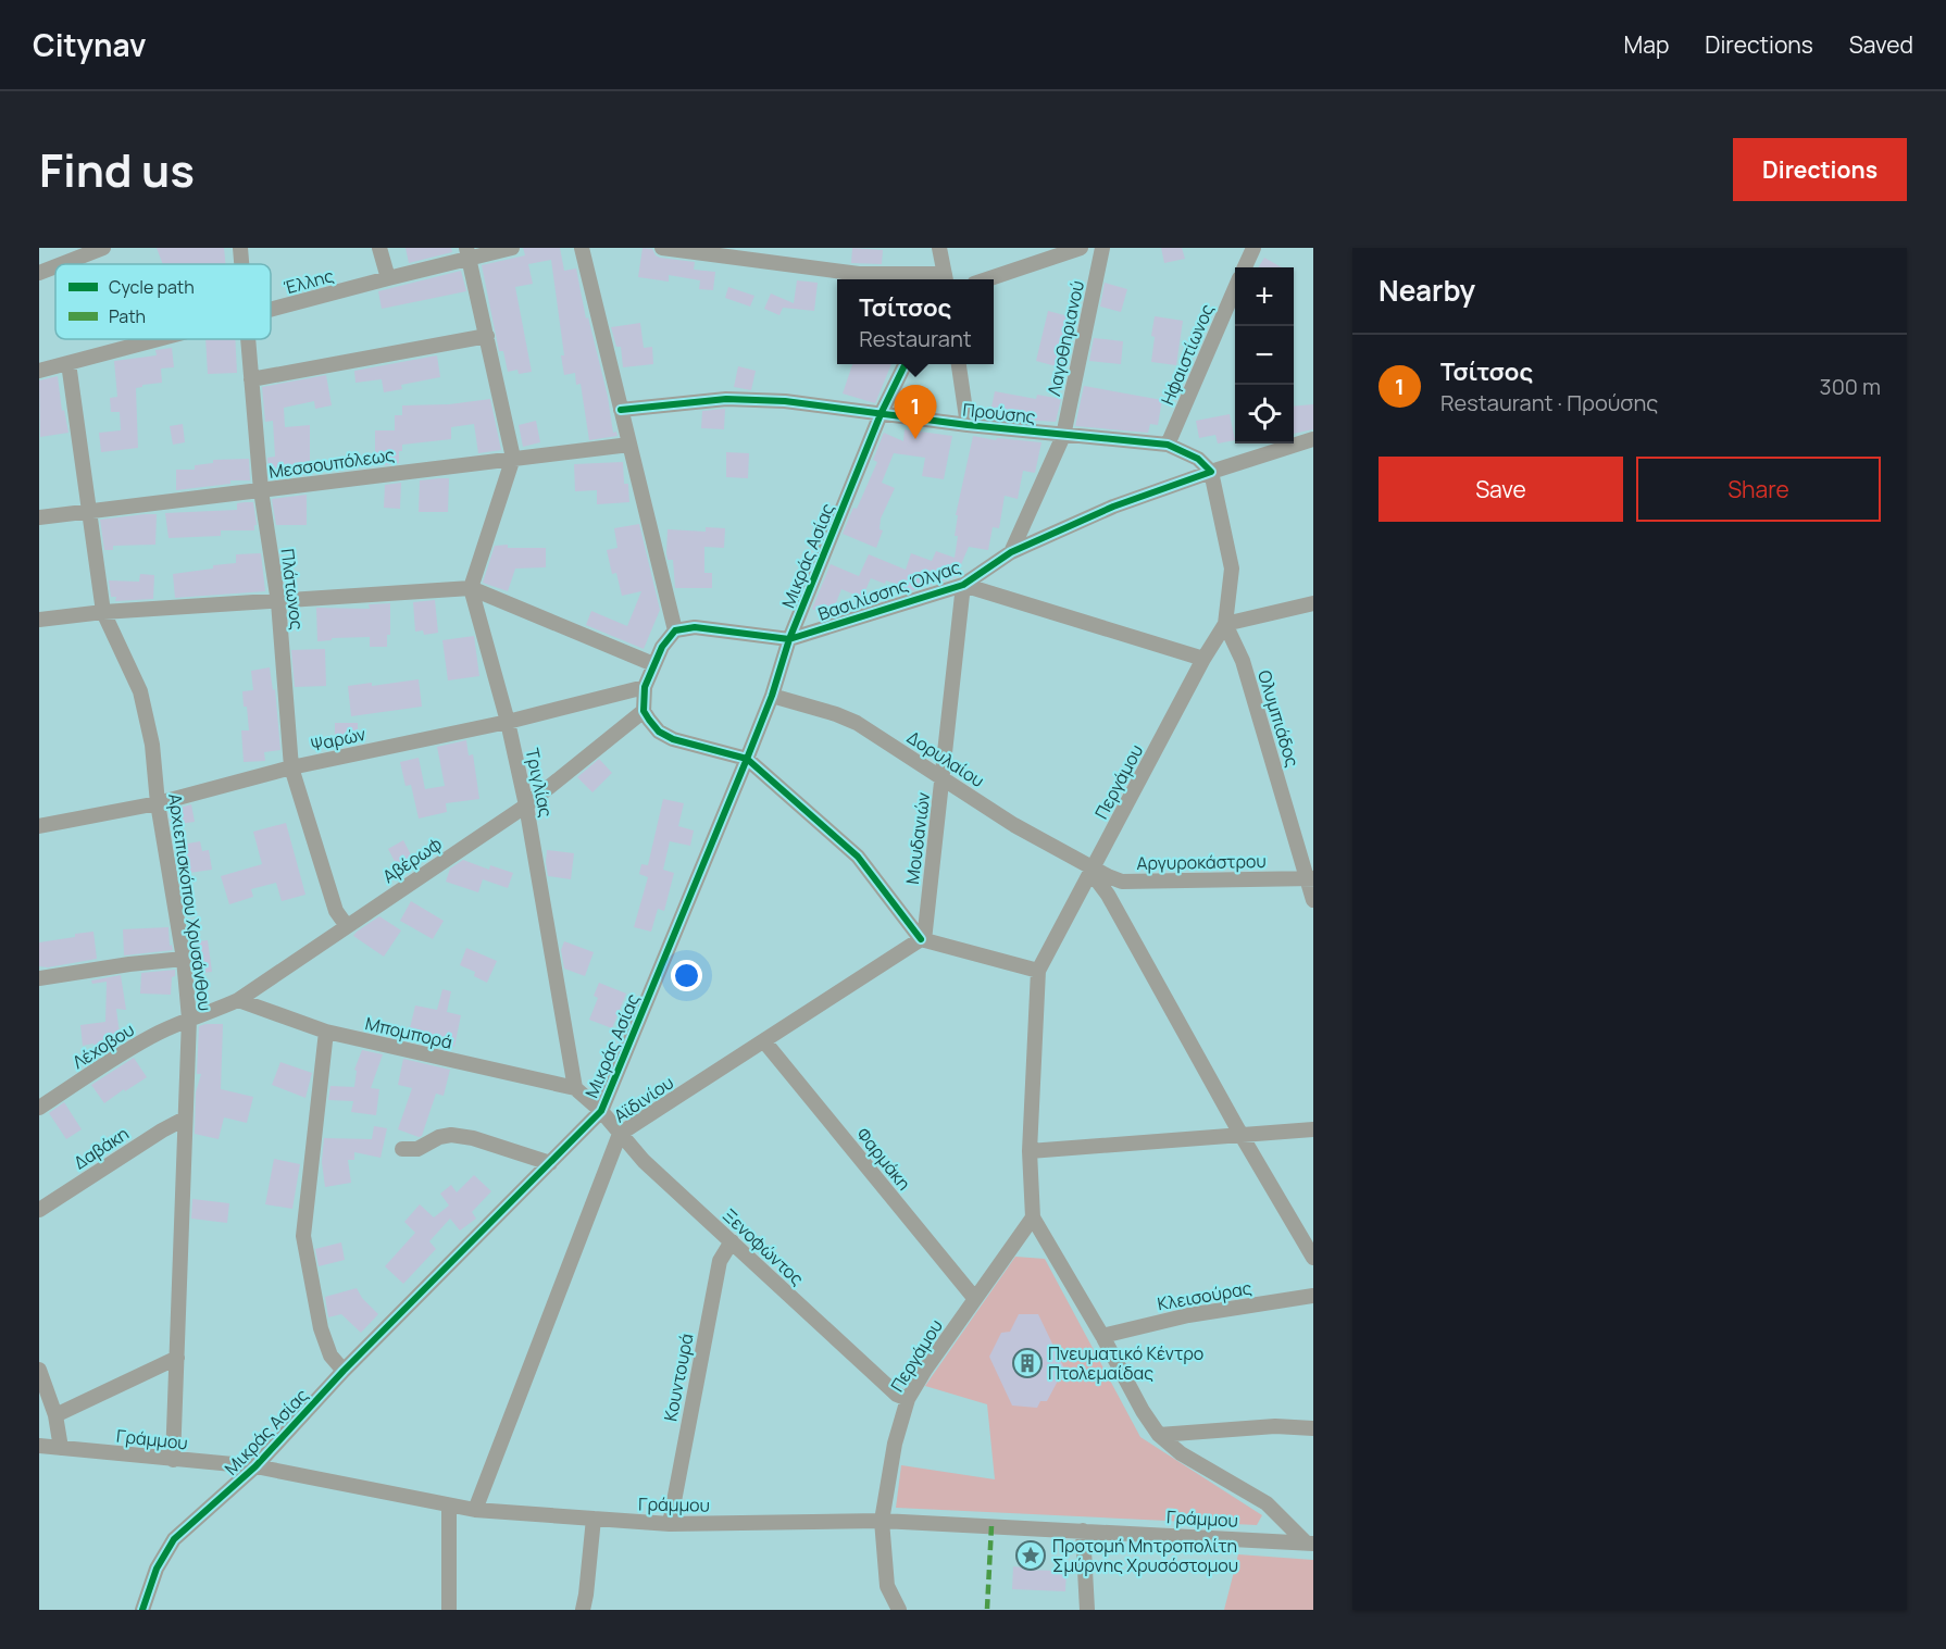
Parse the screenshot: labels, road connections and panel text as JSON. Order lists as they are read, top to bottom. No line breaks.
{"streets":{"street":["Έλλης","Λαγοθηριανού","Ηφαιστίωνος","Προύσης","Μεσσουπόλεως","Μικράς Ασίας","Πλάτωνος","Βασιλίσσης Όλγας","Ολυμπιάδος","Ψαρών","Δορυλαίου","Περγάμου","Τριγλίας","Μουδανιών","Αβέρωφ","Αργυροκάστρου","Αρχιεπισκόπου Χρυσάνθου","Μπομπορά","Λέχοβου","Αϊδινίου","Δαβάκη","Φαρμάκη","Ξενοφώντος","Κλεισούρας","Κουντουρά","Γράμμου"]},"crossings":[["Έλλης","Αρχιεπισκόπου Χρυσάνθου"],["Λαγοθηριανού","Προύσης"],["Ηφαιστίωνος","Προύσης"],["Προύσης","Μικράς Ασίας"],["Προύσης","Βασιλίσσης Όλγας"],["Προύσης","Περγάμου"],["Μεσσουπόλεως","Πλάτωνος"],["Μεσσουπόλεως","Αρχιεπισκόπου Χρυσάνθου"],["Μικράς Ασίας","Βασιλίσσης Όλγας"],["Μικράς Ασίας","Δορυλαίου"],["Μικράς Ασίας","Ξενοφώντος"],["Μικράς Ασίας","Γράμμου"],["Πλάτωνος","Ψαρών"],["Πλάτωνος","Αβέρωφ"],["Βασιλίσσης Όλγας","Περγάμου"],["Βασιλίσσης Όλγας","Μουδανιών"],["Ολυμπιάδος","Περγάμου"],["Ολυμπιάδος","Αργυροκάστρου"],["Ψαρών","Τριγλίας"],["Ψαρών","Αρχιεπισκόπου Χρυσάνθου"],["Δορυλαίου","Περγάμου"],["Δορυλαίου","Μουδανιών"],["Δορυλαίου","Αργυροκάστρου"],["Περγάμου","Αργυροκάστρου"],["Περγάμου","Φαρμάκη"],["Περγάμου","Ξενοφώντος"],["Περγάμου","Κλεισούρας"],["Περγάμου","Γράμμου"],["Τριγλίας","Αβέρωφ"],["Τριγλίας","Μπομπορά"],["Μουδανιών","Αϊδινίου"],["Αβέρωφ","Αρχιεπισκόπου Χρυσάνθου"],["Αβέρωφ","Μπομπορά"],["Αβέρωφ","Λέχοβου"],["Αρχιεπισκόπου Χρυσάνθου","Λέχοβου"],["Αρχιεπισκόπου Χρυσάνθου","Δαβάκη"],["Αρχιεπισκόπου Χρυσάνθου","Γράμμου"],["Αϊδινίου","Φαρμάκη"],["Αϊδινίου","Ξενοφώντος"],["Αϊδινίου","Γράμμου"],["Ξενοφώντος","Κουντουρά"],["Κουντουρά","Γράμμου"]],"places":{"building":["Πνευματικό Κέντρο Πτολεμαίδας"],"place":["Προτομή Μητροπολίτη Σμύρνης Χρυσόστομου"]},"legend":["Cycle path","Path"],"page":{"header":"Citynav","nav":["Map","Directions","Saved"],"title":"Find us","buttons":["Directions",["Save","Share"]],"heading":"Nearby","map_buttons":["+","−"],"popup":["Τσίτσος","Restaurant"],"list":[{"mark":"1","name":"Τσίτσος","note":"Restaurant · Προύσης","value":"300 m"}],"pins":"1"}}
